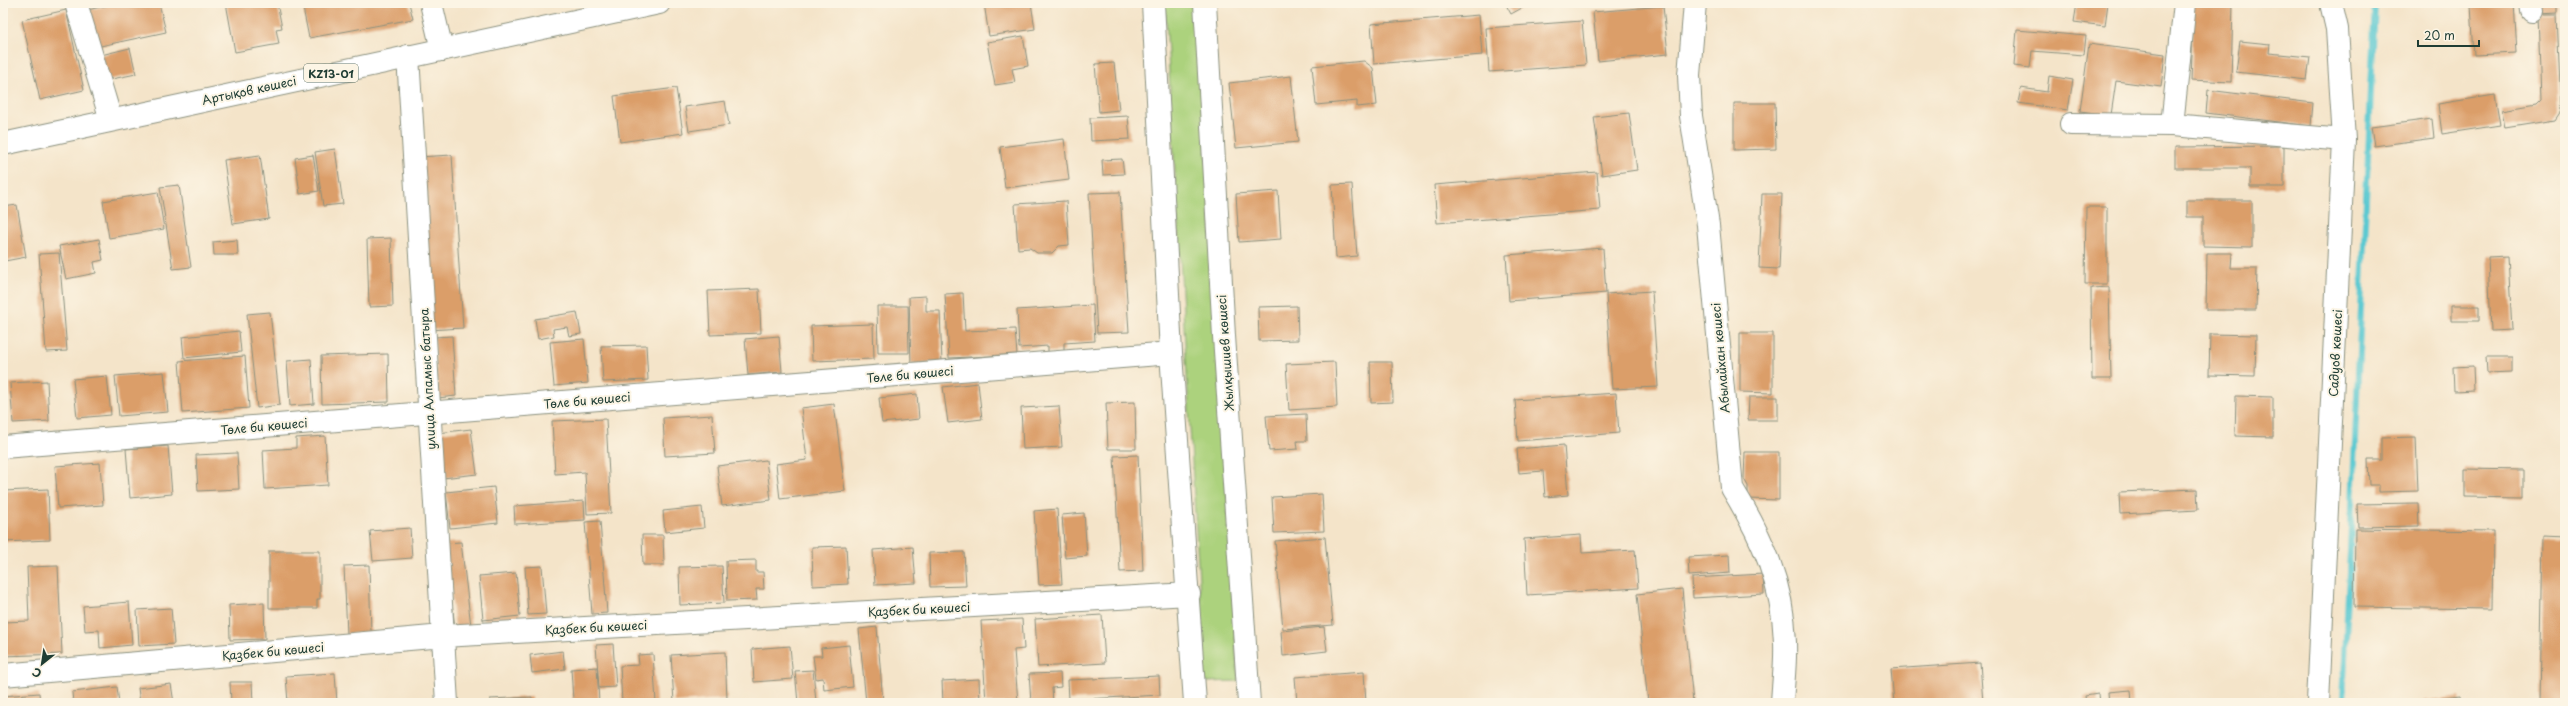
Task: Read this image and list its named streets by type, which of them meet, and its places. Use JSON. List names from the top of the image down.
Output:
{
  "streets": {
    "main road": [
      "KZ13-01",
      "Артықов көшесі",
      "Жылқышиев көшесі",
      "Садуов көшесі",
      "Абылайхан көшесі",
      "Төле би көшесі",
      "улица Алпамыс батыра",
      "Қазбек би көшесі"
    ]
  },
  "crossings": [
    ["Артықов көшесі", "улица Алпамыс батыра"],
    ["Төле би көшесі", "улица Алпамыс батыра"],
    ["улица Алпамыс батыра", "Қазбек би көшесі"]
  ],
  "scale_bar": "20 m",
  "north": "bottom left"
}
